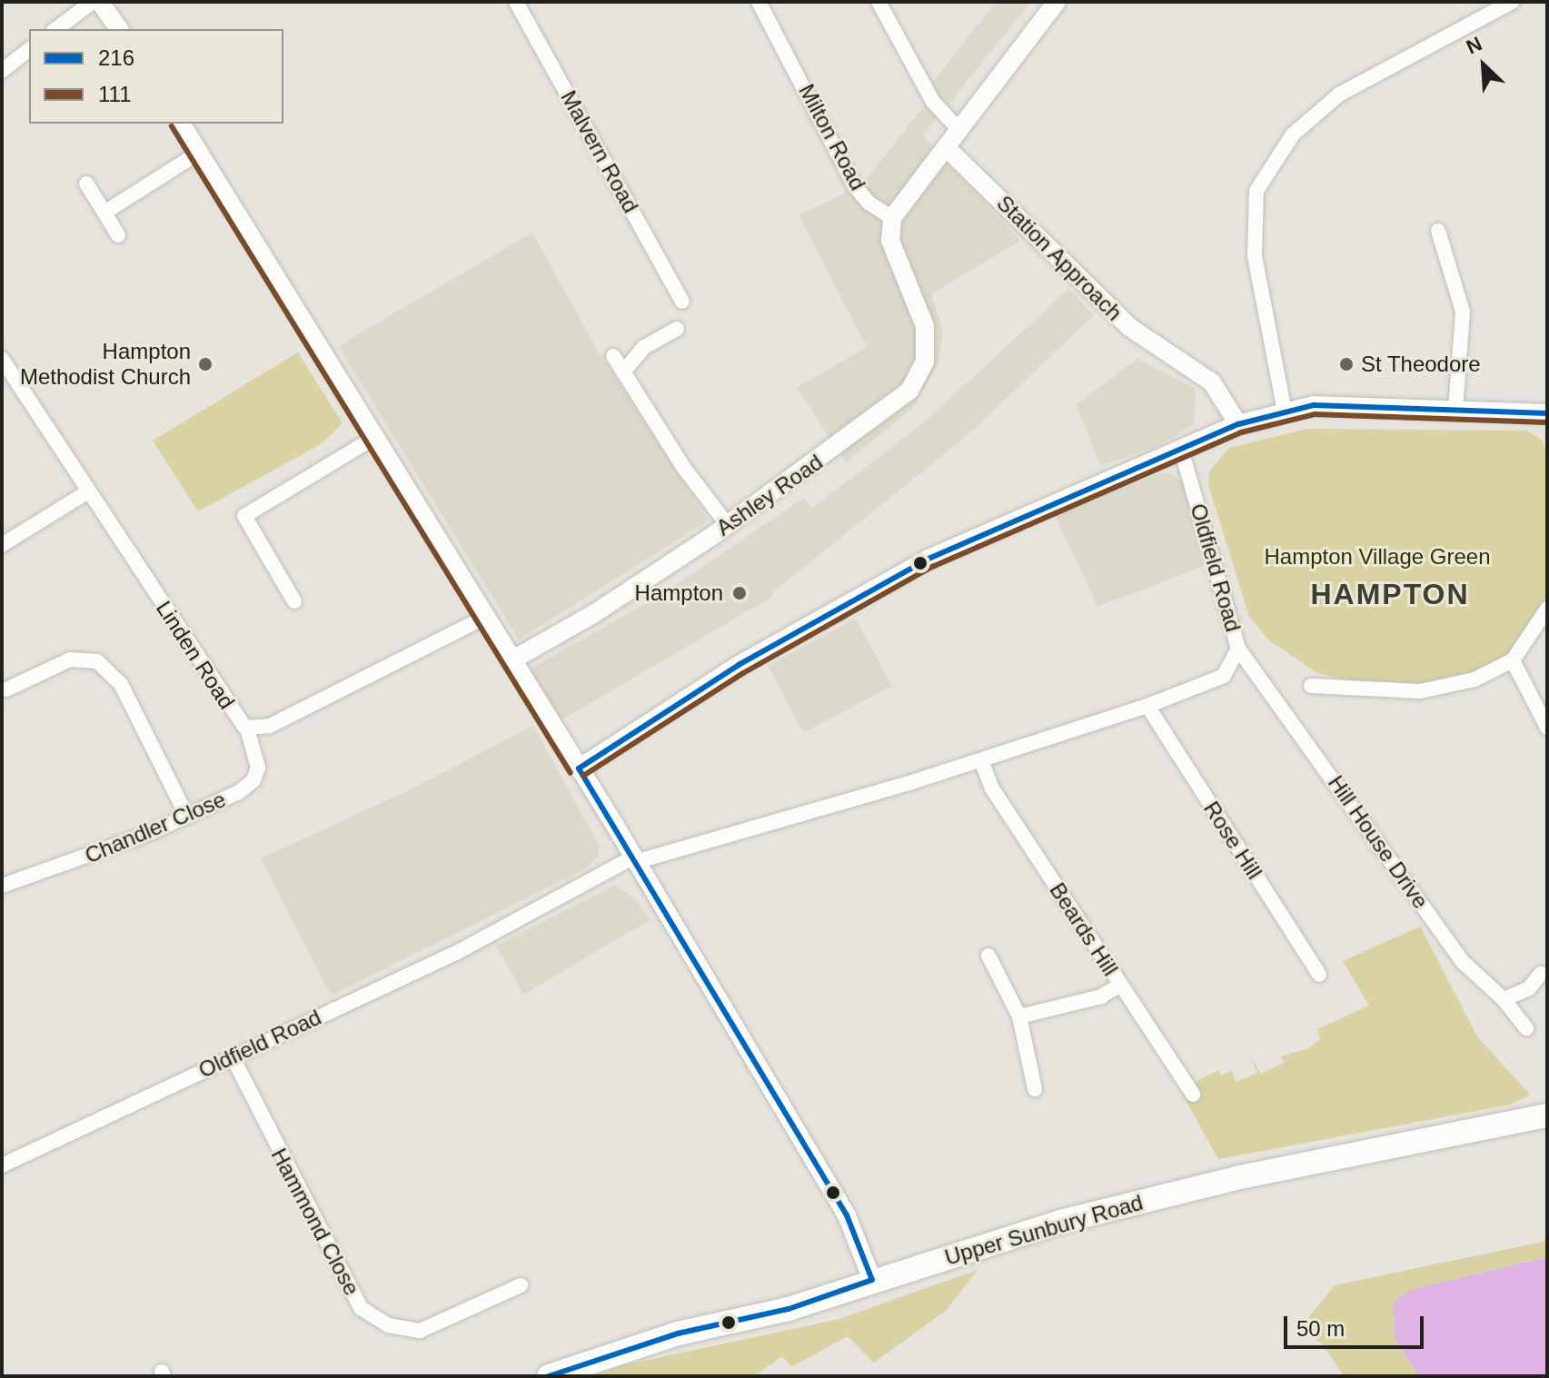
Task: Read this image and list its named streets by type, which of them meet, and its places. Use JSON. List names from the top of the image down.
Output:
{
  "streets": {
    "highway": ["Upper Sunbury Road"],
    "street": [
      "Milton Road",
      "Malvern Road",
      "Station Approach",
      "Ashley Road",
      "Oldfield Road",
      "Linden Road",
      "Chandler Close",
      "Rose Hill",
      "Hill House Drive",
      "Beards Hill",
      "Hammond Close"
    ]
  },
  "crossings": [
    ["Milton Road", "Ashley Road"],
    ["Oldfield Road", "Rose Hill"],
    ["Oldfield Road", "Hill House Drive"],
    ["Oldfield Road", "Beards Hill"],
    ["Oldfield Road", "Hammond Close"],
    ["Linden Road", "Chandler Close"]
  ],
  "districts": ["HAMPTON"],
  "parks": ["Hampton Village Green"],
  "places": ["Hampton Methodist Church", "St Theodore", "Hampton"],
  "lines": ["transit line 111", "transit line 216"],
  "legend": ["216", "111"],
  "scale_bar": "50 m",
  "north": "top left"
}
